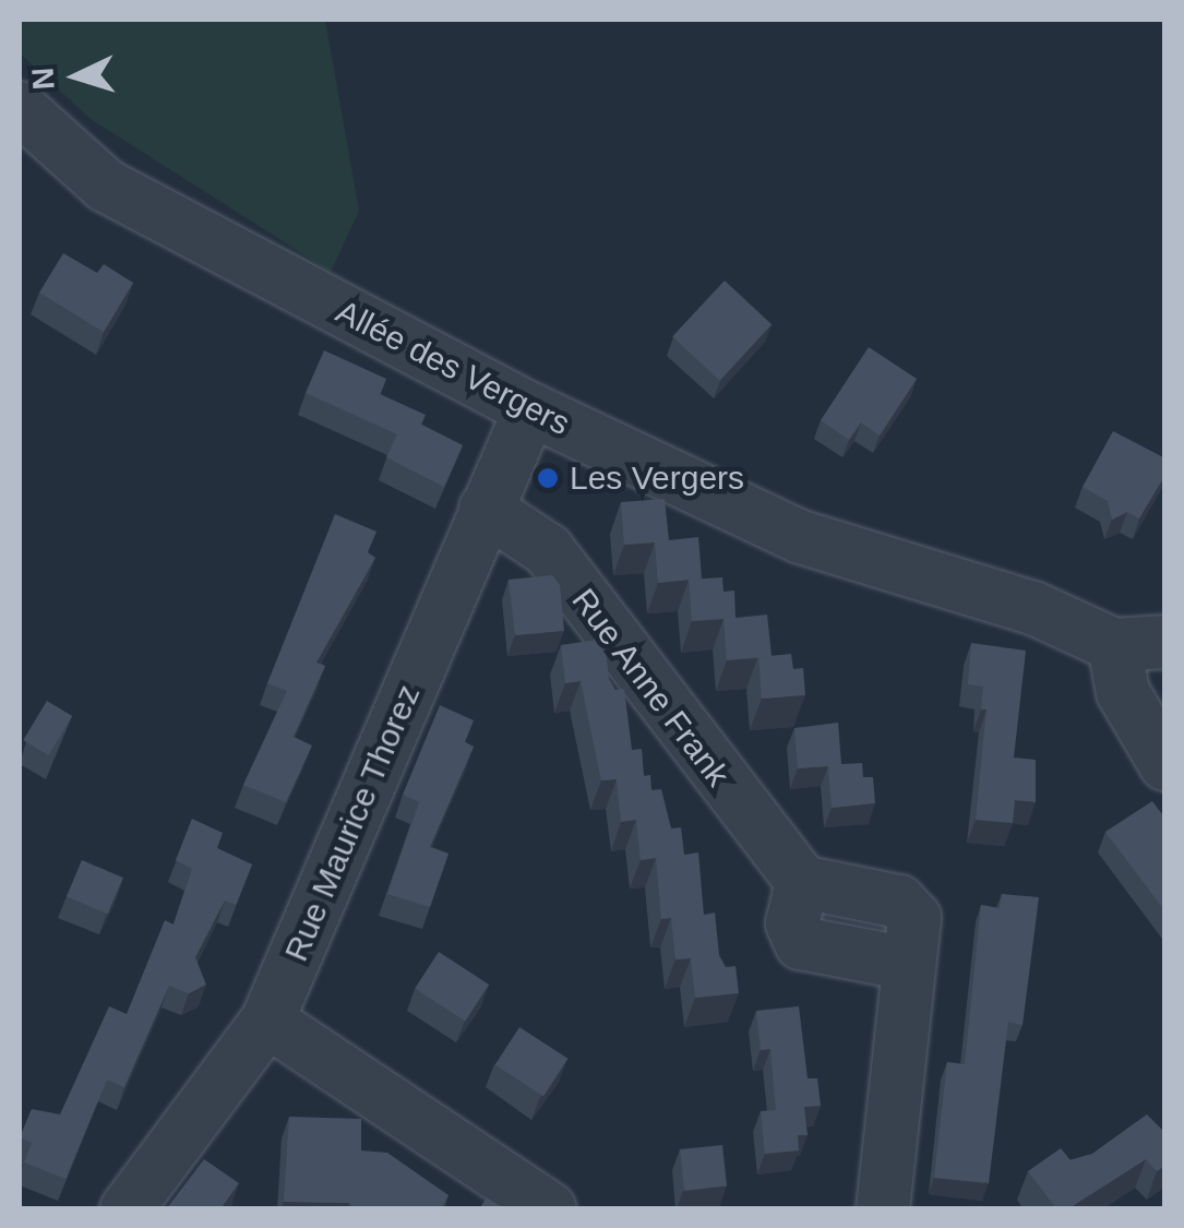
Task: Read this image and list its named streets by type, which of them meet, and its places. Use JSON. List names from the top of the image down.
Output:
{
  "streets": {
    "street": ["Allée des Vergers", "Rue Anne Frank", "Rue Maurice Thorez"]
  },
  "crossings": [
    ["Allée des Vergers", "Rue Maurice Thorez"],
    ["Rue Anne Frank", "Rue Maurice Thorez"]
  ],
  "places": ["Les Vergers"],
  "north": "left"
}
